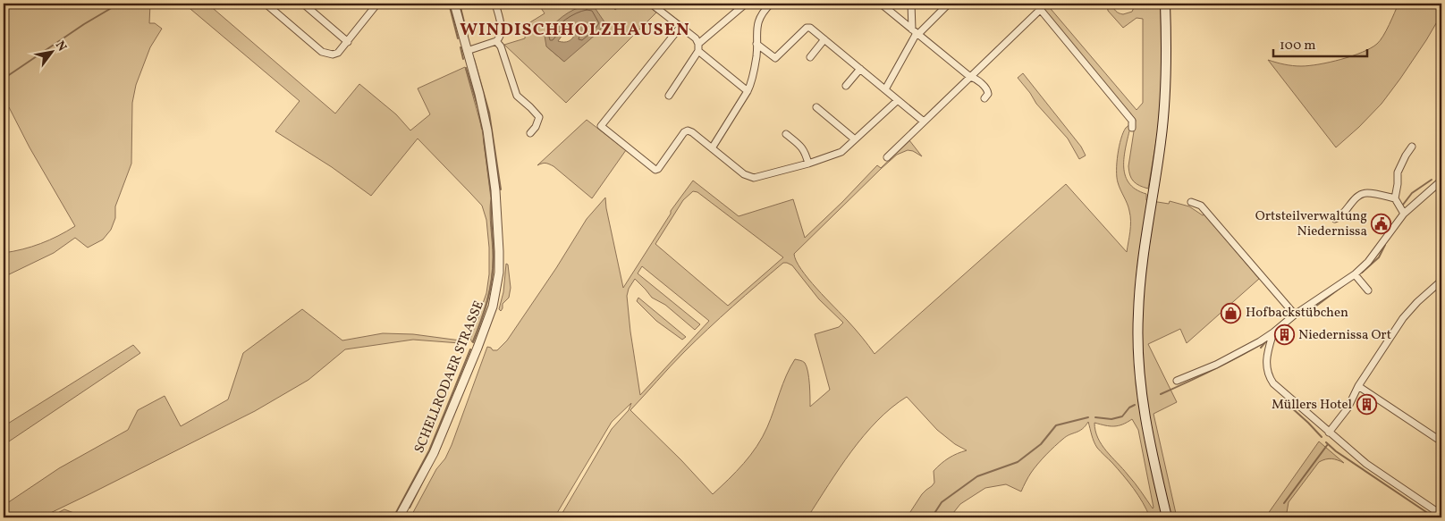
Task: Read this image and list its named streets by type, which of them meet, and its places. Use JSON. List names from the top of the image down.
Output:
{
  "streets": {
    "street": ["SCHELLRODAER STRASSE"]
  },
  "districts": ["WINDISCHHOLZHAUSEN"],
  "places": {
    "public building": ["Ortsteilverwaltung Niedernissa"],
    "shop": ["Hofbackstübchen"],
    "building": ["Niedernissa Ort", "Müllers Hotel"]
  },
  "scale_bar": "100 m",
  "north": "top right"
}
